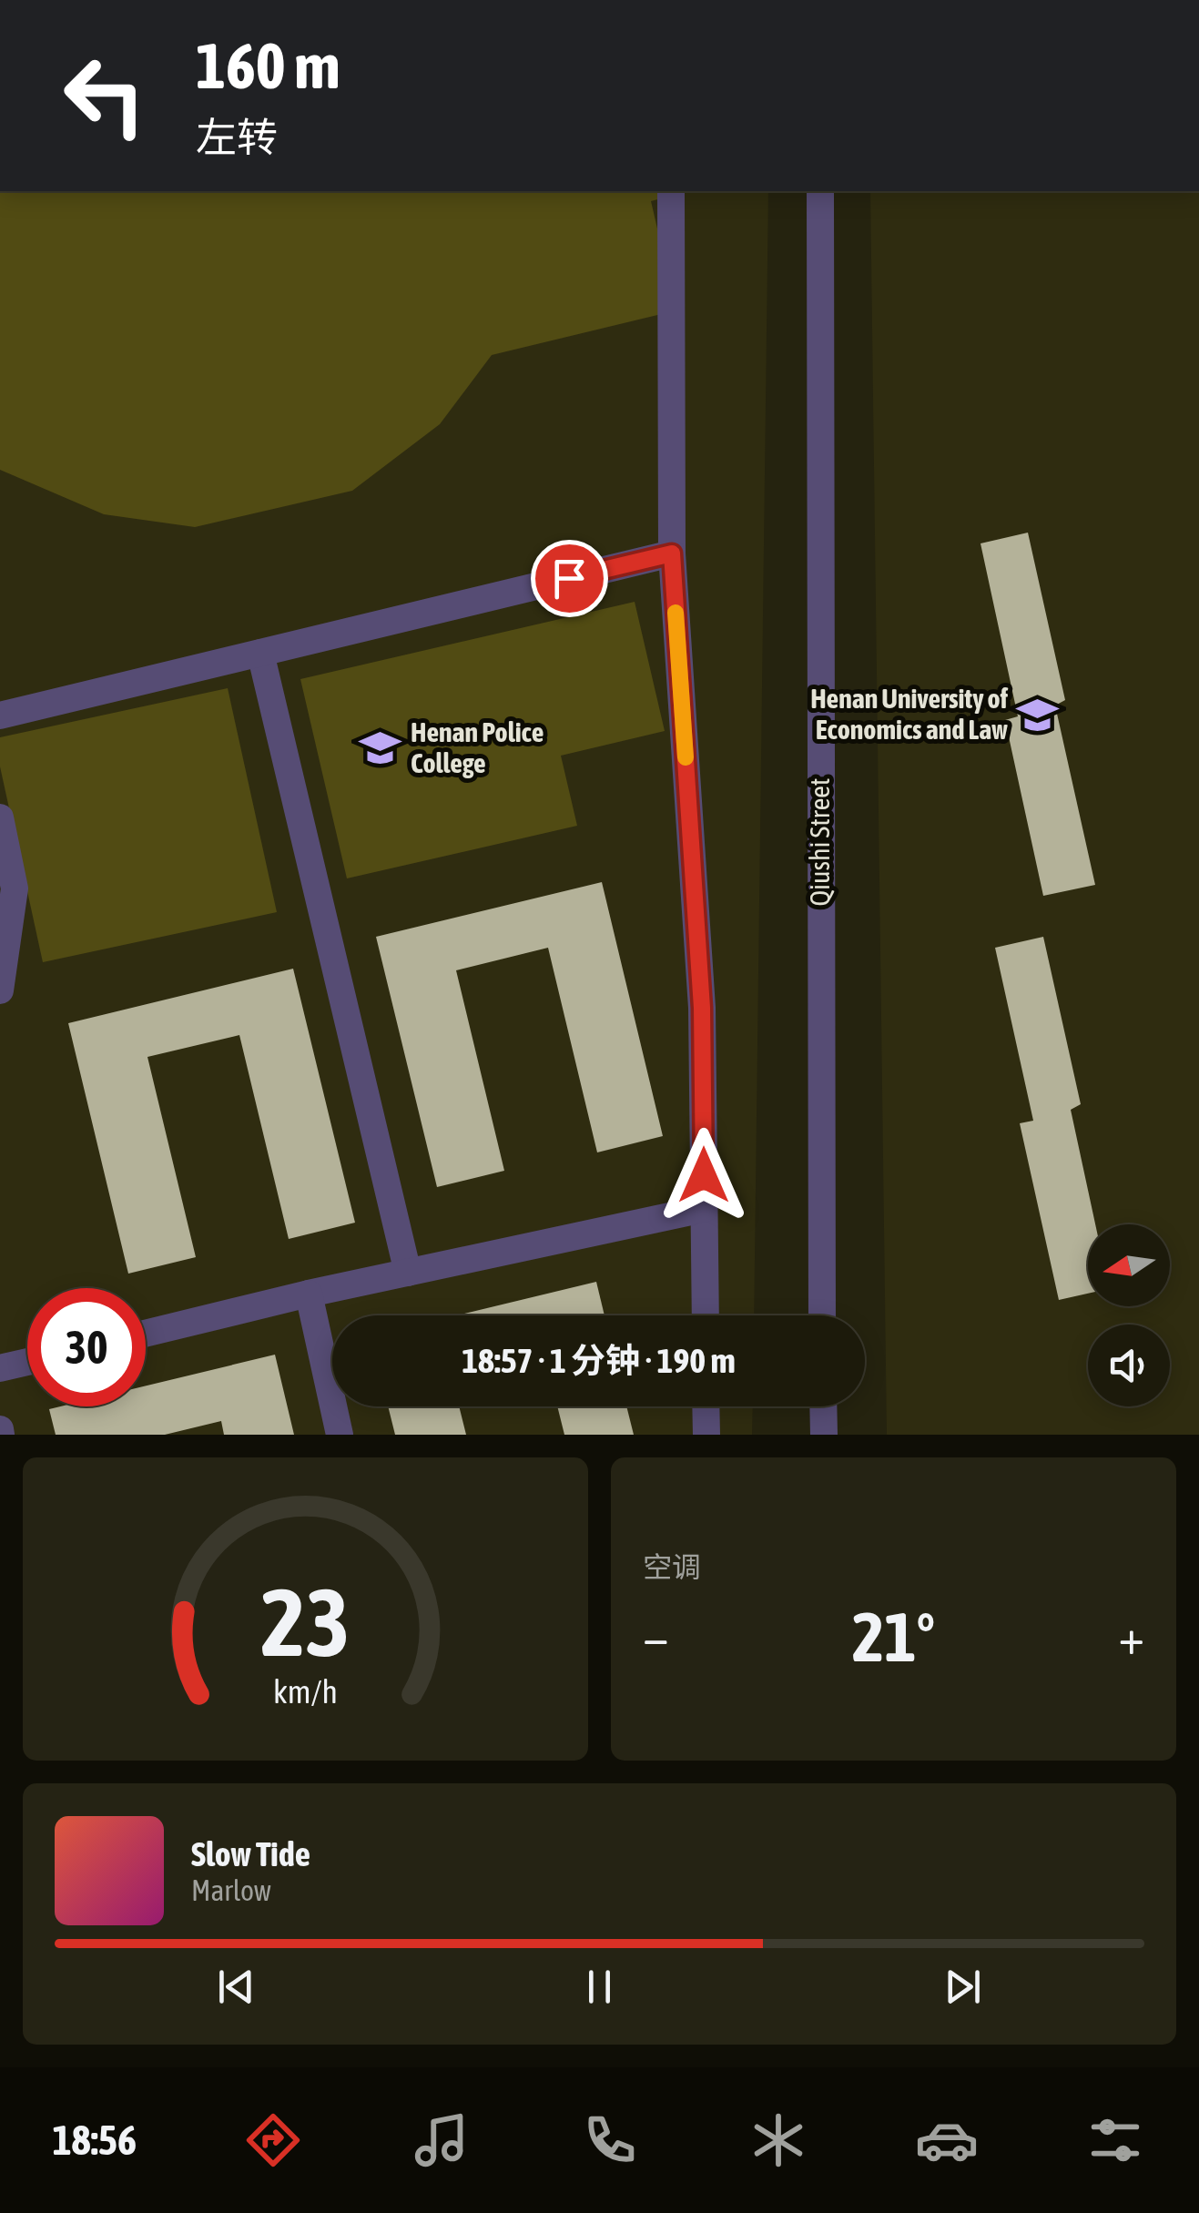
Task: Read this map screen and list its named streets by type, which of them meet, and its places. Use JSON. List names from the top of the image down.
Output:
{
  "streets": {
    "street": ["Qiushi Street"]
  },
  "places": {
    "school or university": ["Henan University of Economics and Law", "Henan Police College"]
  },
  "north": "left",
  "page": {
    "turn": ["160 m", "左转"],
    "limit": "30",
    "trip": "18:57 · 1 分钟 · 190 m",
    "tile": "空调",
    "heat": ["−", "21°", "+"],
    "song": ["Slow Tide", "Marlow"],
    "tabs": "18:56",
    "gauge": ["23", "km/h"]
  }
}
